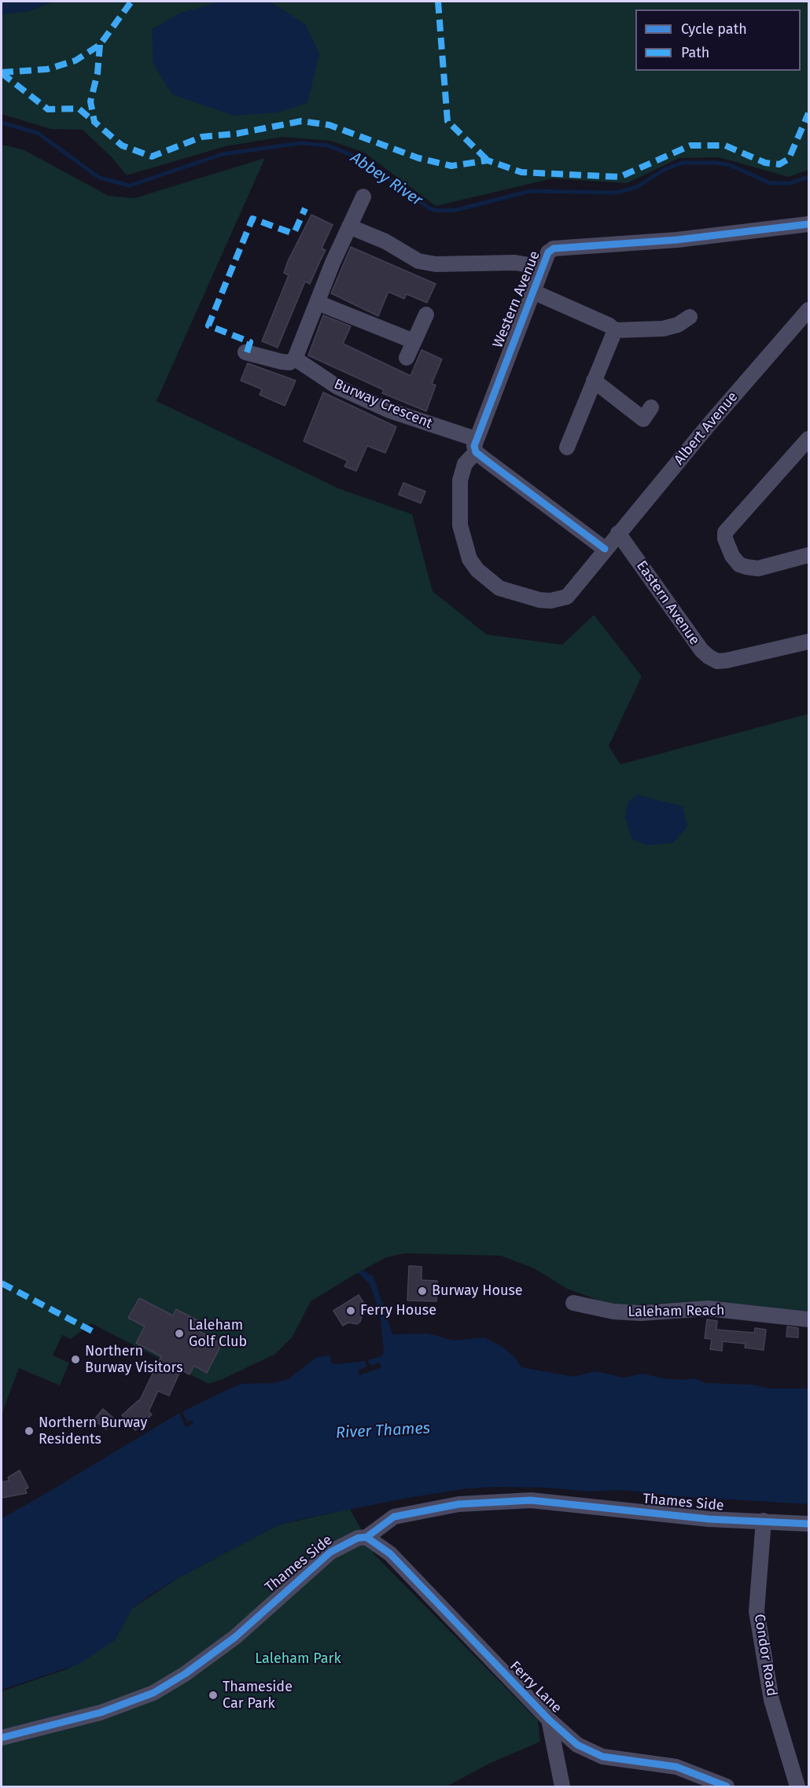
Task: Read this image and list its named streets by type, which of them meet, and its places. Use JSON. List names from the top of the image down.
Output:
{
  "streets": {
    "street": [
      "Western Avenue",
      "Burway Crescent",
      "Albert Avenue",
      "Eastern Avenue",
      "Laleham Reach",
      "Thames Side",
      "Condor Road",
      "Ferry Lane"
    ]
  },
  "crossings": [
    ["Western Avenue", "Burway Crescent"],
    ["Western Avenue", "Albert Avenue"],
    ["Albert Avenue", "Eastern Avenue"],
    ["Thames Side", "Condor Road"],
    ["Thames Side", "Ferry Lane"]
  ],
  "water": ["Abbey River", "River Thames"],
  "parks": ["Laleham Park"],
  "places": [
    "Burway House",
    "Ferry House",
    "Laleham Golf Club",
    "Northern Burway Visitors",
    "Northern Burway Residents",
    "Thameside Car Park"
  ],
  "legend": ["Cycle path", "Path"]
}
